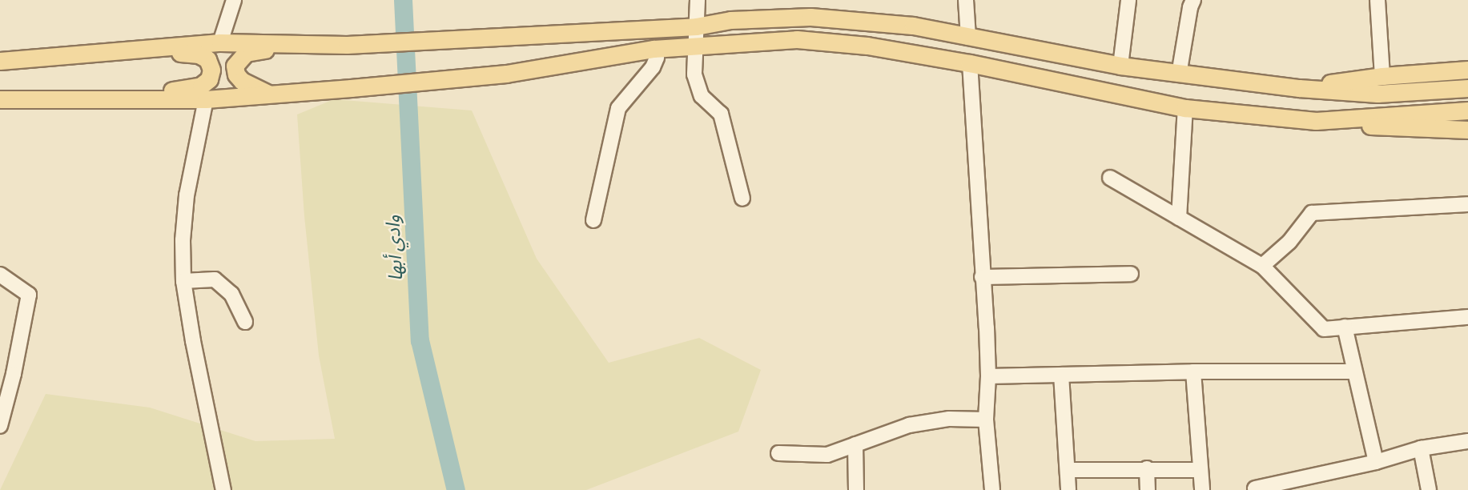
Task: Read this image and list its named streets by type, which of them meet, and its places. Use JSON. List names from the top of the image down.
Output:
{
  "water": ["وادي أبها"]
}
